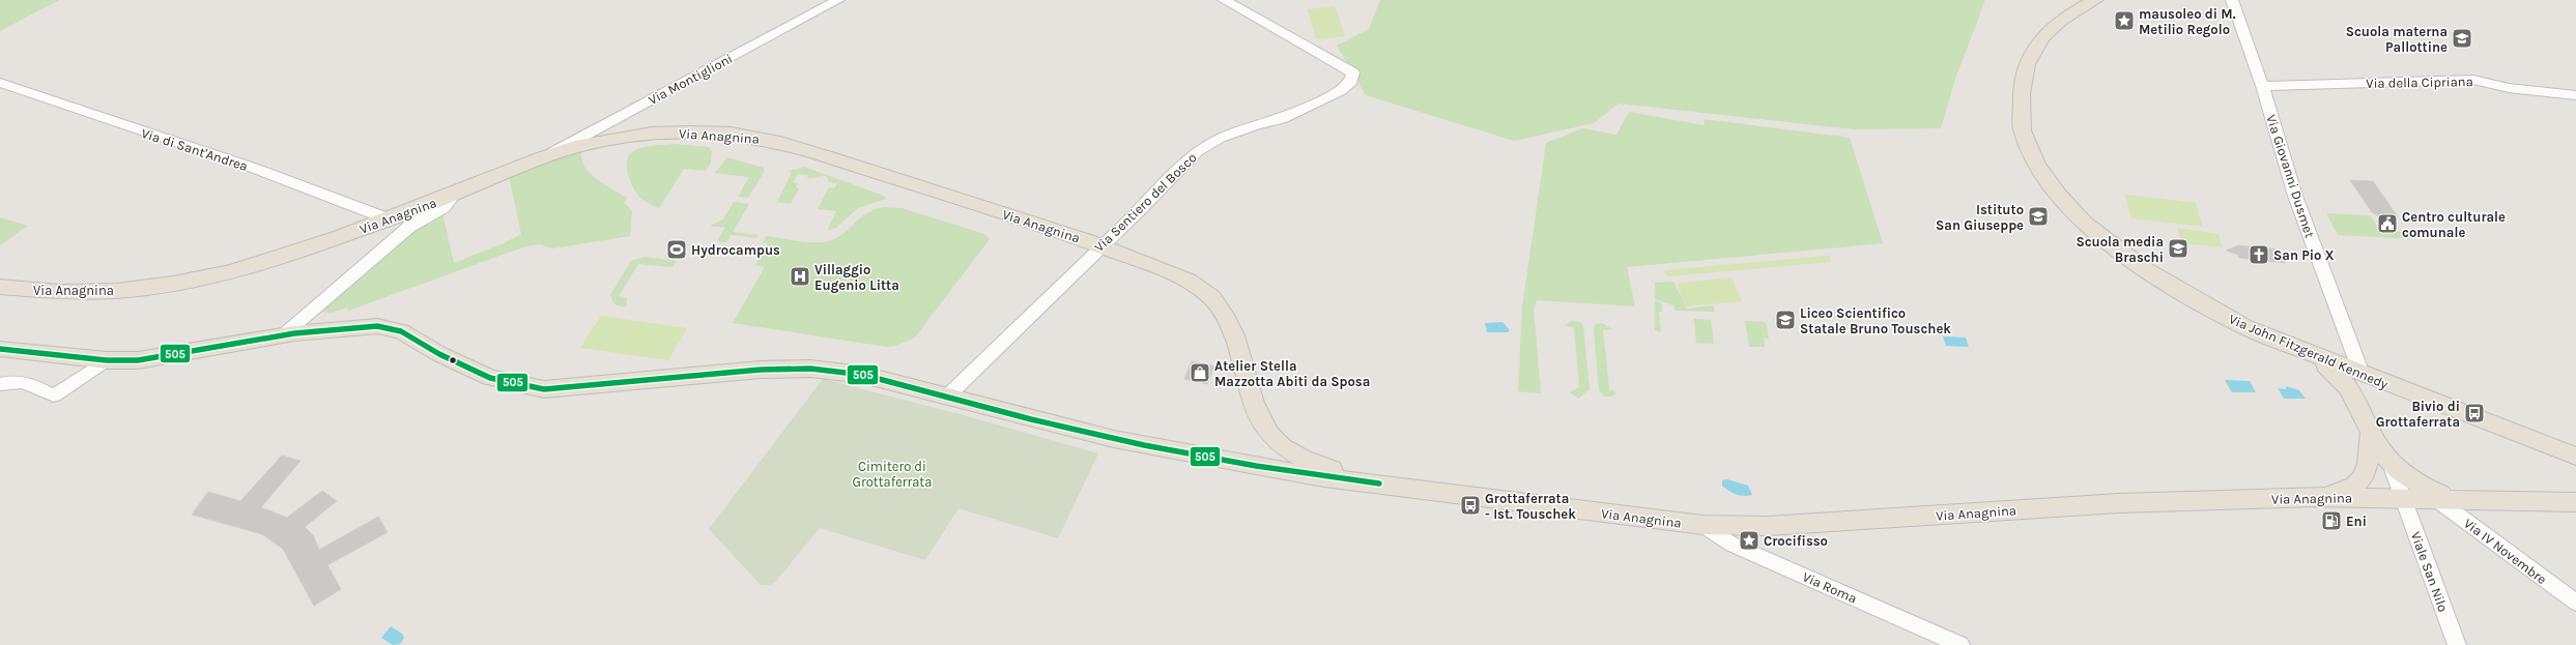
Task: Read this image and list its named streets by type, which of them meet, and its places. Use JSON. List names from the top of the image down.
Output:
{
  "streets": {
    "main road": ["Via Anagnina", "Via John Fitzgerald Kennedy"],
    "street": [
      "Via Montiglioni",
      "Via della Cipriana",
      "Via di Sant'Andrea",
      "Via Giovanni Dusmet",
      "Via Sentiero del Bosco",
      "Via IV Novembre",
      "Viale San Nilo",
      "Via Roma"
    ]
  },
  "crossings": [
    ["Via Montiglioni", "Via Anagnina"],
    ["Via della Cipriana", "Via Giovanni Dusmet"],
    ["Via Anagnina", "Via di Sant'Andrea"],
    ["Via Anagnina", "Via Sentiero del Bosco"],
    ["Via Anagnina", "Via IV Novembre"],
    ["Via Anagnina", "Viale San Nilo"],
    ["Via Anagnina", "Via Roma"],
    ["Via Giovanni Dusmet", "Via John Fitzgerald Kennedy"]
  ],
  "parks": ["Cimitero di Grottaferrata"],
  "places": {
    "place": ["mausoleo di M. Metilio Regolo", "Crocifisso"],
    "school or university": [
      "Scuola materna Pallottine",
      "Istituto San Giuseppe",
      "Scuola media Braschi",
      "Liceo Scientifico Statale Bruno Touschek"
    ],
    "public building": ["Centro culturale comunale"],
    "sports": ["Hydrocampus"],
    "church": ["San Pio X"],
    "hospital": ["Villaggio Eugenio Litta"],
    "shop": ["Atelier Stella Mazzotta Abiti da Sposa"],
    "bus stop": ["Bivio di Grottaferrata", "Grottaferrata - Ist. Touschek"],
    "fuel station": ["Eni"]
  },
  "lines": ["transit line 505"]
}
